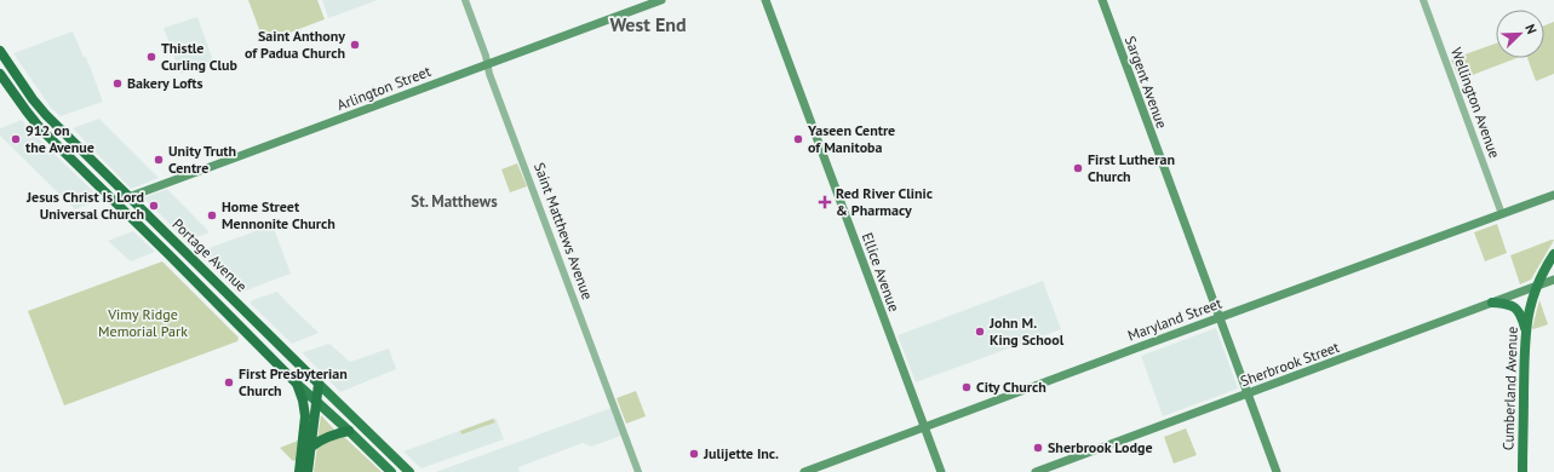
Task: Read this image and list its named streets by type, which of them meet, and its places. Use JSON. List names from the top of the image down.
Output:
{
  "streets": {
    "highway": ["Portage Avenue"],
    "main road": [
      "Sargent Avenue",
      "Arlington Street",
      "Ellice Avenue",
      "Maryland Street",
      "Sherbrook Street",
      "Cumberland Avenue"
    ],
    "street": ["Wellington Avenue", "Saint Matthews Avenue"]
  },
  "crossings": [
    ["Sargent Avenue", "Maryland Street"],
    ["Sargent Avenue", "Sherbrook Street"],
    ["Arlington Street", "Saint Matthews Avenue"],
    ["Arlington Street", "Portage Avenue"],
    ["Wellington Avenue", "Maryland Street"],
    ["Ellice Avenue", "Maryland Street"],
    ["Sherbrook Street", "Cumberland Avenue"]
  ],
  "districts": ["West End", "St. Matthews"],
  "parks": ["Vimy Ridge Memorial Park"],
  "places": {
    "other": [
      "Saint Anthony of Padua Church",
      "Thistle Curling Club",
      "Bakery Lofts",
      "912 on the Avenue",
      "Yaseen Centre of Manitoba",
      "Unity Truth Centre",
      "First Lutheran Church",
      "Jesus Christ Is Lord Universal Church",
      "Home Street Mennonite Church",
      "John M. King School",
      "First Presbyterian Church",
      "City Church",
      "Sherbrook Lodge",
      "Julijette Inc."
    ],
    "health": ["Red River Clinic & Pharmacy"]
  },
  "north": "top right"
}
